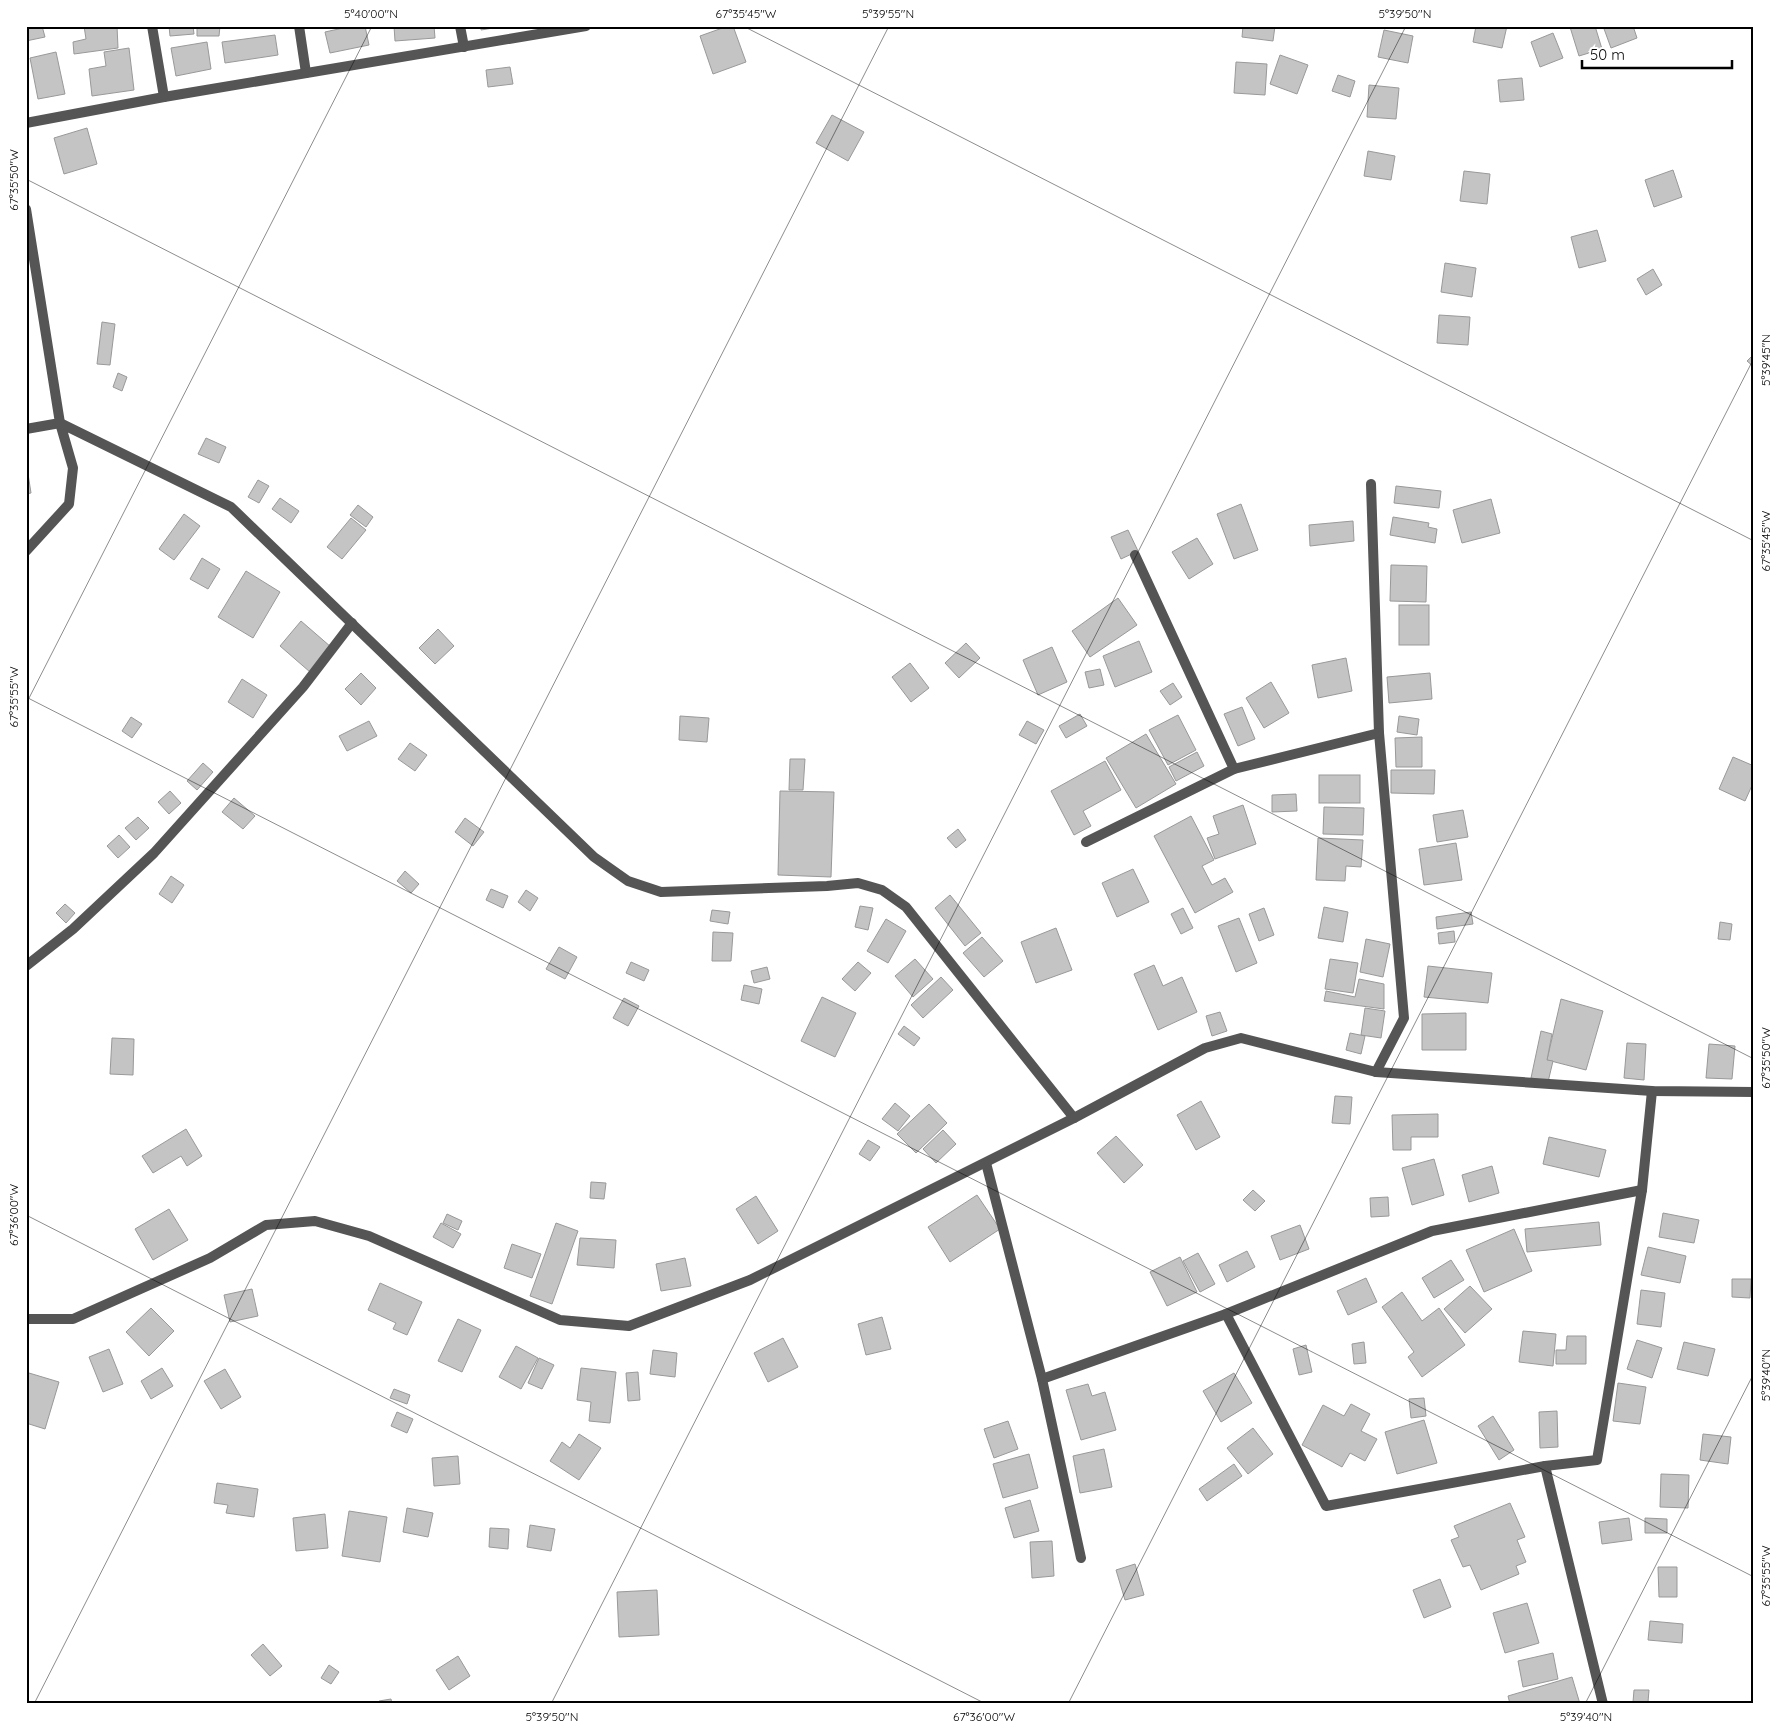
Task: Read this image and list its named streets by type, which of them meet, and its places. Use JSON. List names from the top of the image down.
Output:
{
  "scale_bar": "50 m",
  "coordinates": [
    "5°40'00\"N",
    "67°35'45\"W",
    "5°39'55\"N",
    "5°39'50\"N",
    "67°35'50\"W",
    "5°39'45\"N",
    "67°35'55\"W",
    "67°36'00\"W",
    "5°39'40\"N"
  ]
}
